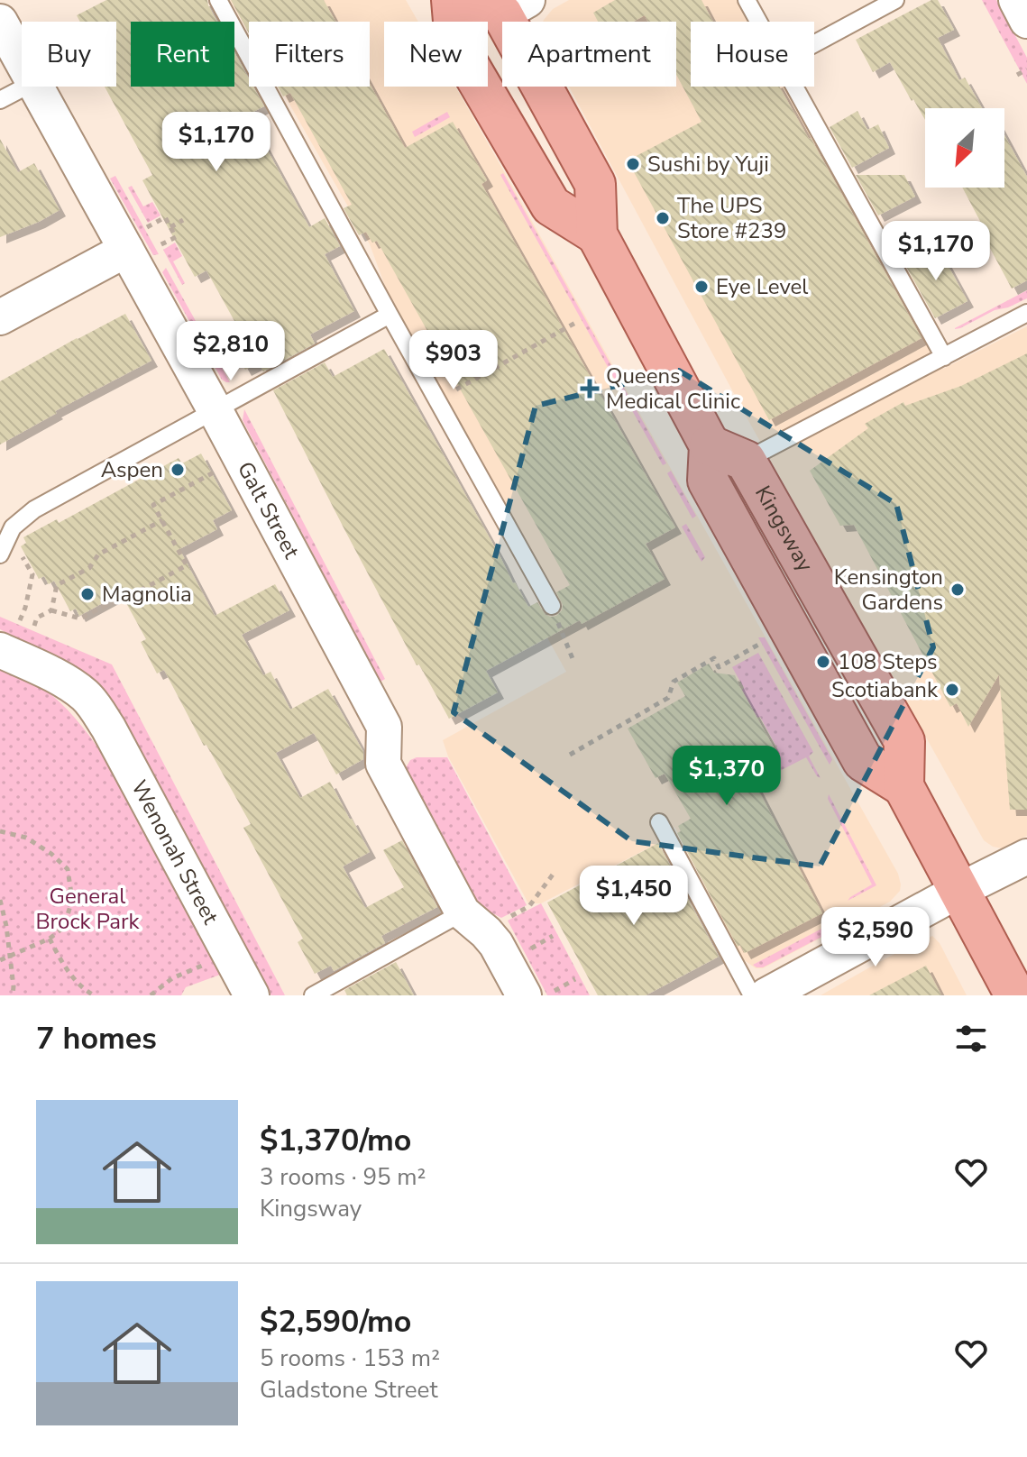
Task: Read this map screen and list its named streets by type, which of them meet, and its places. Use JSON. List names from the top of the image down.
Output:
{
  "streets": {
    "main road": ["Kingsway"],
    "street": ["Galt Street", "Wenonah Street"]
  },
  "parks": ["General Brock Park"],
  "places": {
    "other": [
      "Sushi by Yuji",
      "The UPS Store #239",
      "Eye Level",
      "Aspen",
      "Kensington Gardens",
      "Magnolia",
      "108 Steps",
      "Scotiabank"
    ],
    "health": ["Queens Medical Clinic"]
  },
  "north": "bottom left",
  "page": {
    "chip": [
      "Buy",
      "Rent",
      "Filters",
      "New",
      "Apartment",
      "House"
    ],
    "price": [
      "$1,170",
      "$1,170",
      "$2,810",
      "$903",
      "$1,370",
      "$1,450",
      "$2,590"
    ],
    "heading": "7 homes",
    "list": [
      {
        "name": "$1,370/mo",
        "note": "3 rooms · 95 m² · Kingsway"
      },
      {
        "name": "$2,590/mo",
        "note": "5 rooms · 153 m² · Gladstone Street"
      }
    ]
  }
}
